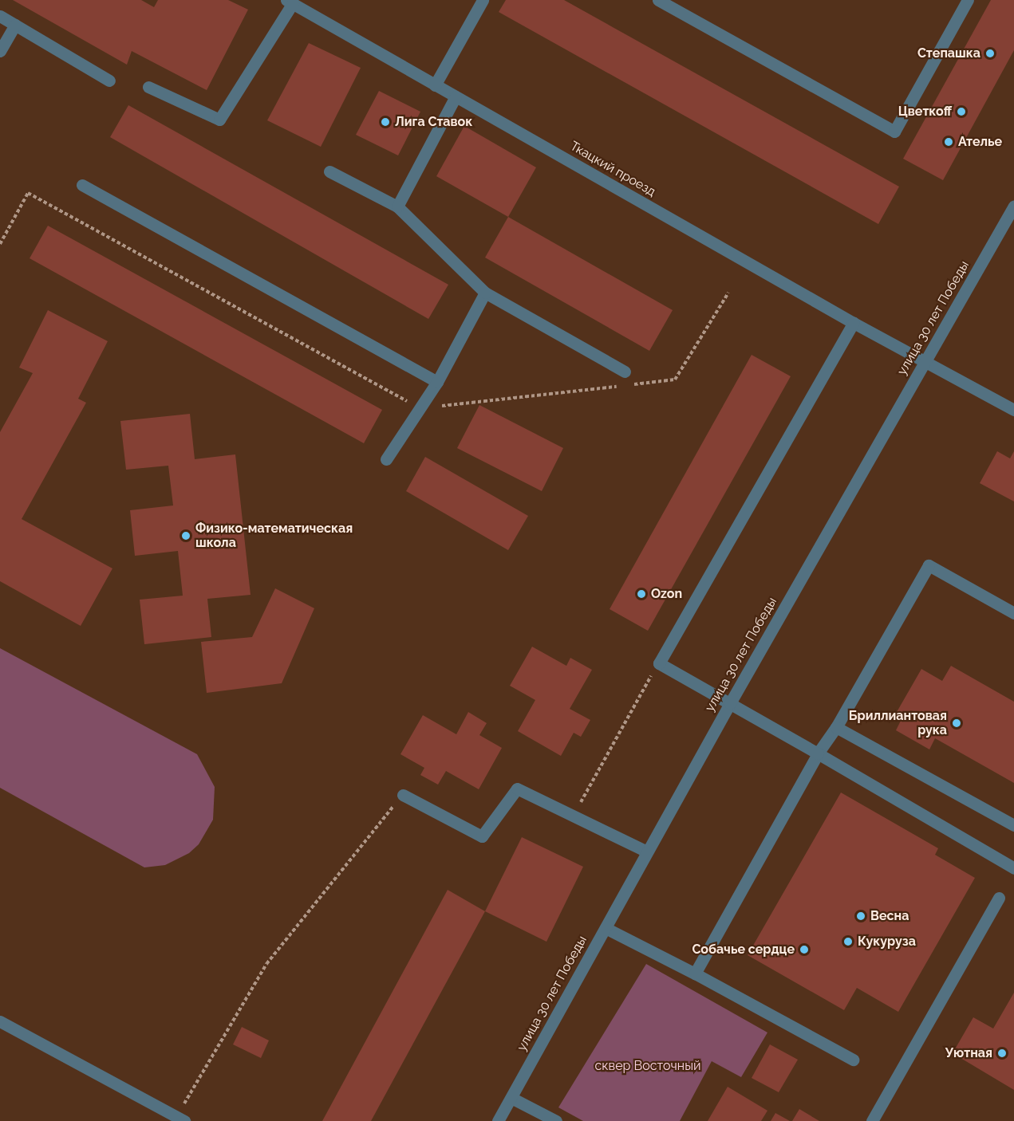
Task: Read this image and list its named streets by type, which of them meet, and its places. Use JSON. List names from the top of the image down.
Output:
{
  "streets": {
    "street": ["Ткацкий проезд", "улица 30 лет Победы"]
  },
  "crossings": [
    ["Ткацкий проезд", "улица 30 лет Победы"]
  ],
  "parks": ["сквер Восточный"],
  "places": [
    "Степашка",
    "Цветкоff",
    "Лига Ставок",
    "Ателье",
    "Физико-математическая школа",
    "Ozon",
    "Бриллиантовая рука",
    "Весна",
    "Кукуруза",
    "Собачье сердце",
    "Уютная"
  ]
}
